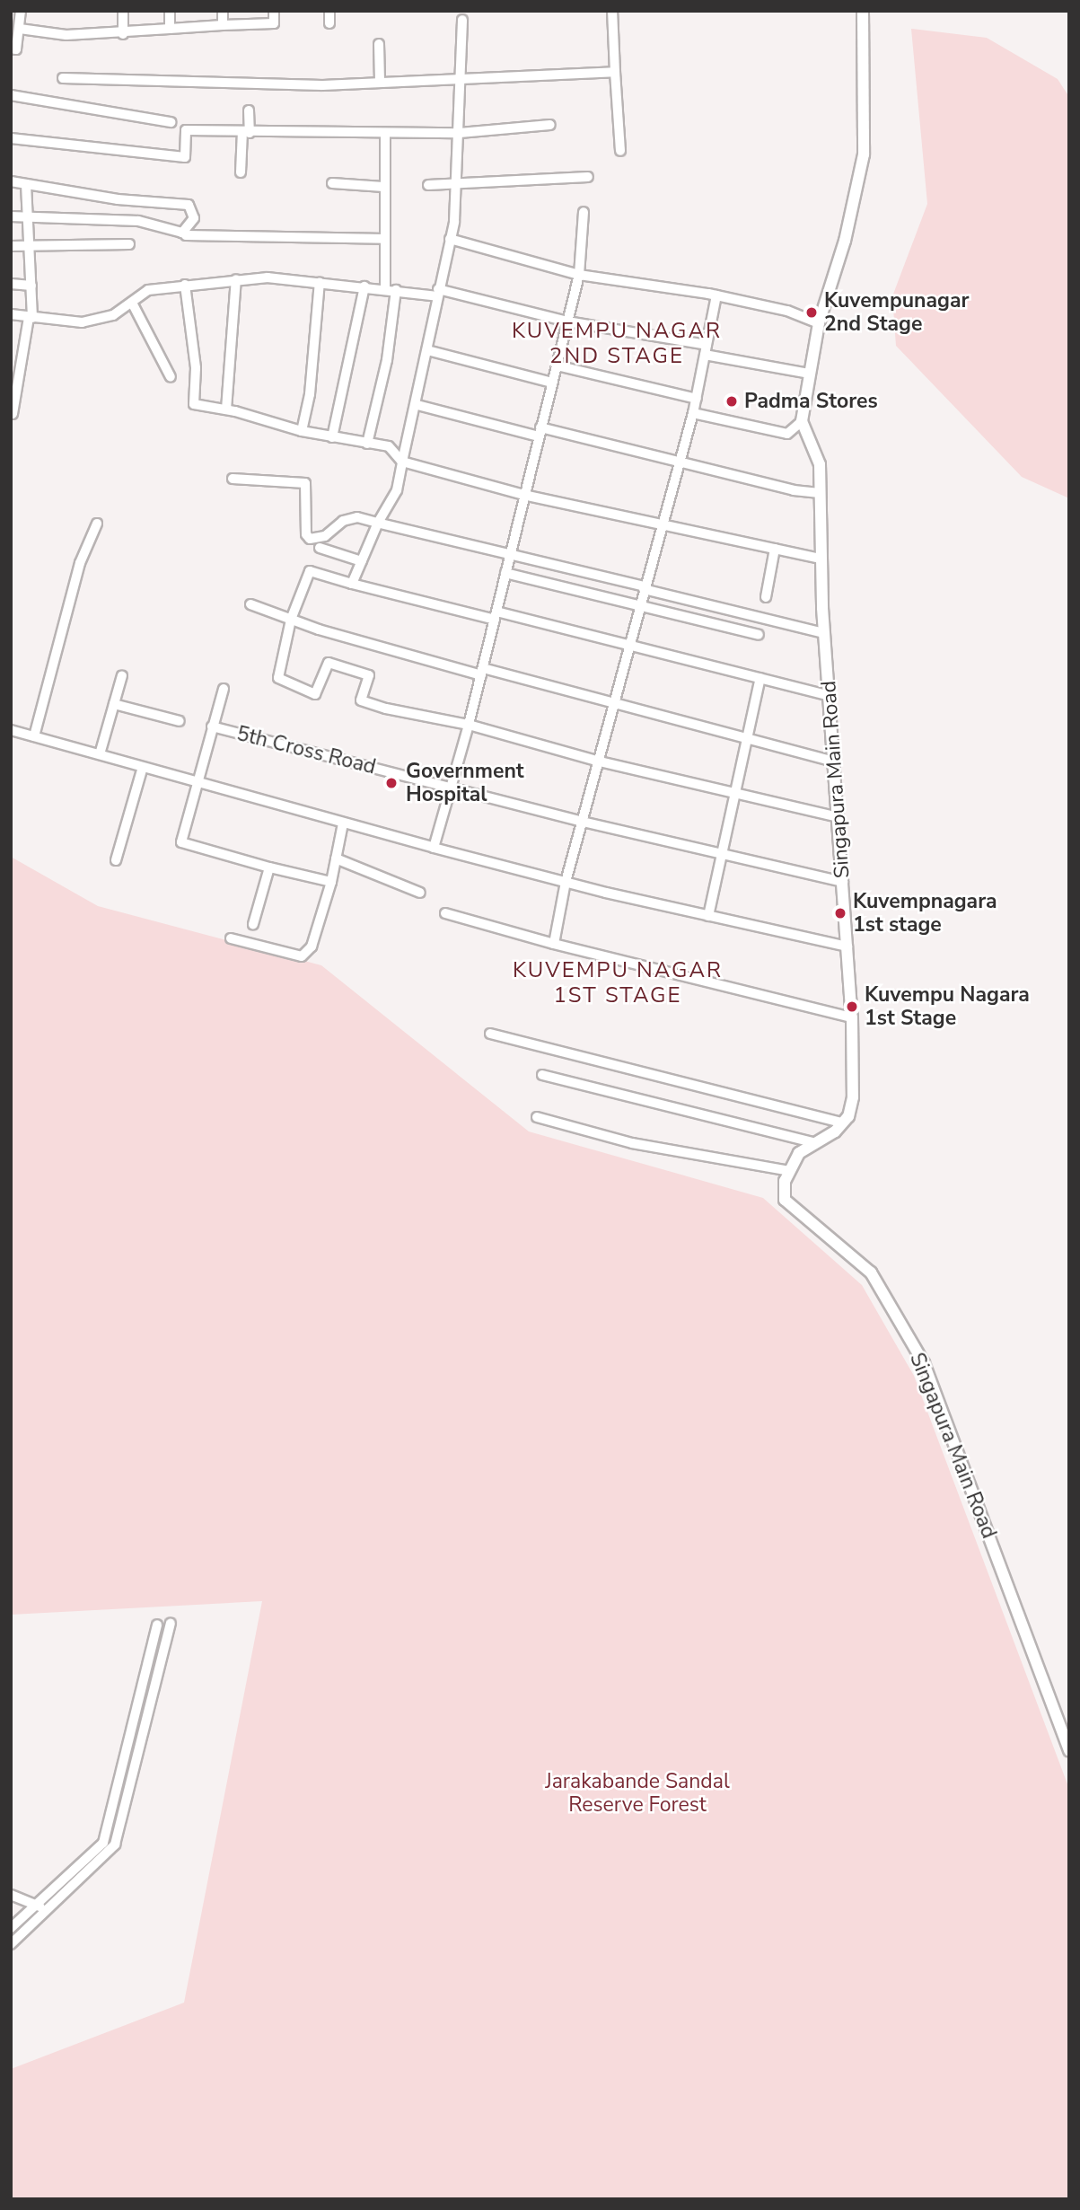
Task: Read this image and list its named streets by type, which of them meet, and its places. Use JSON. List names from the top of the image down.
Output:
{
  "streets": {
    "street": ["5th Cross Road", "Singapura Main Road"]
  },
  "crossings": [
    ["5th Cross Road", "Singapura Main Road"]
  ],
  "districts": ["KUVEMPU NAGAR 2ND STAGE", "KUVEMPU NAGAR 1ST STAGE"],
  "parks": ["Jarakabande Sandal Reserve Forest"],
  "places": [
    "Kuvempunagar 2nd Stage",
    "Padma Stores",
    "Government Hospital",
    "Kuvempnagara 1st stage",
    "Kuvempu Nagara 1st Stage"
  ]
}
